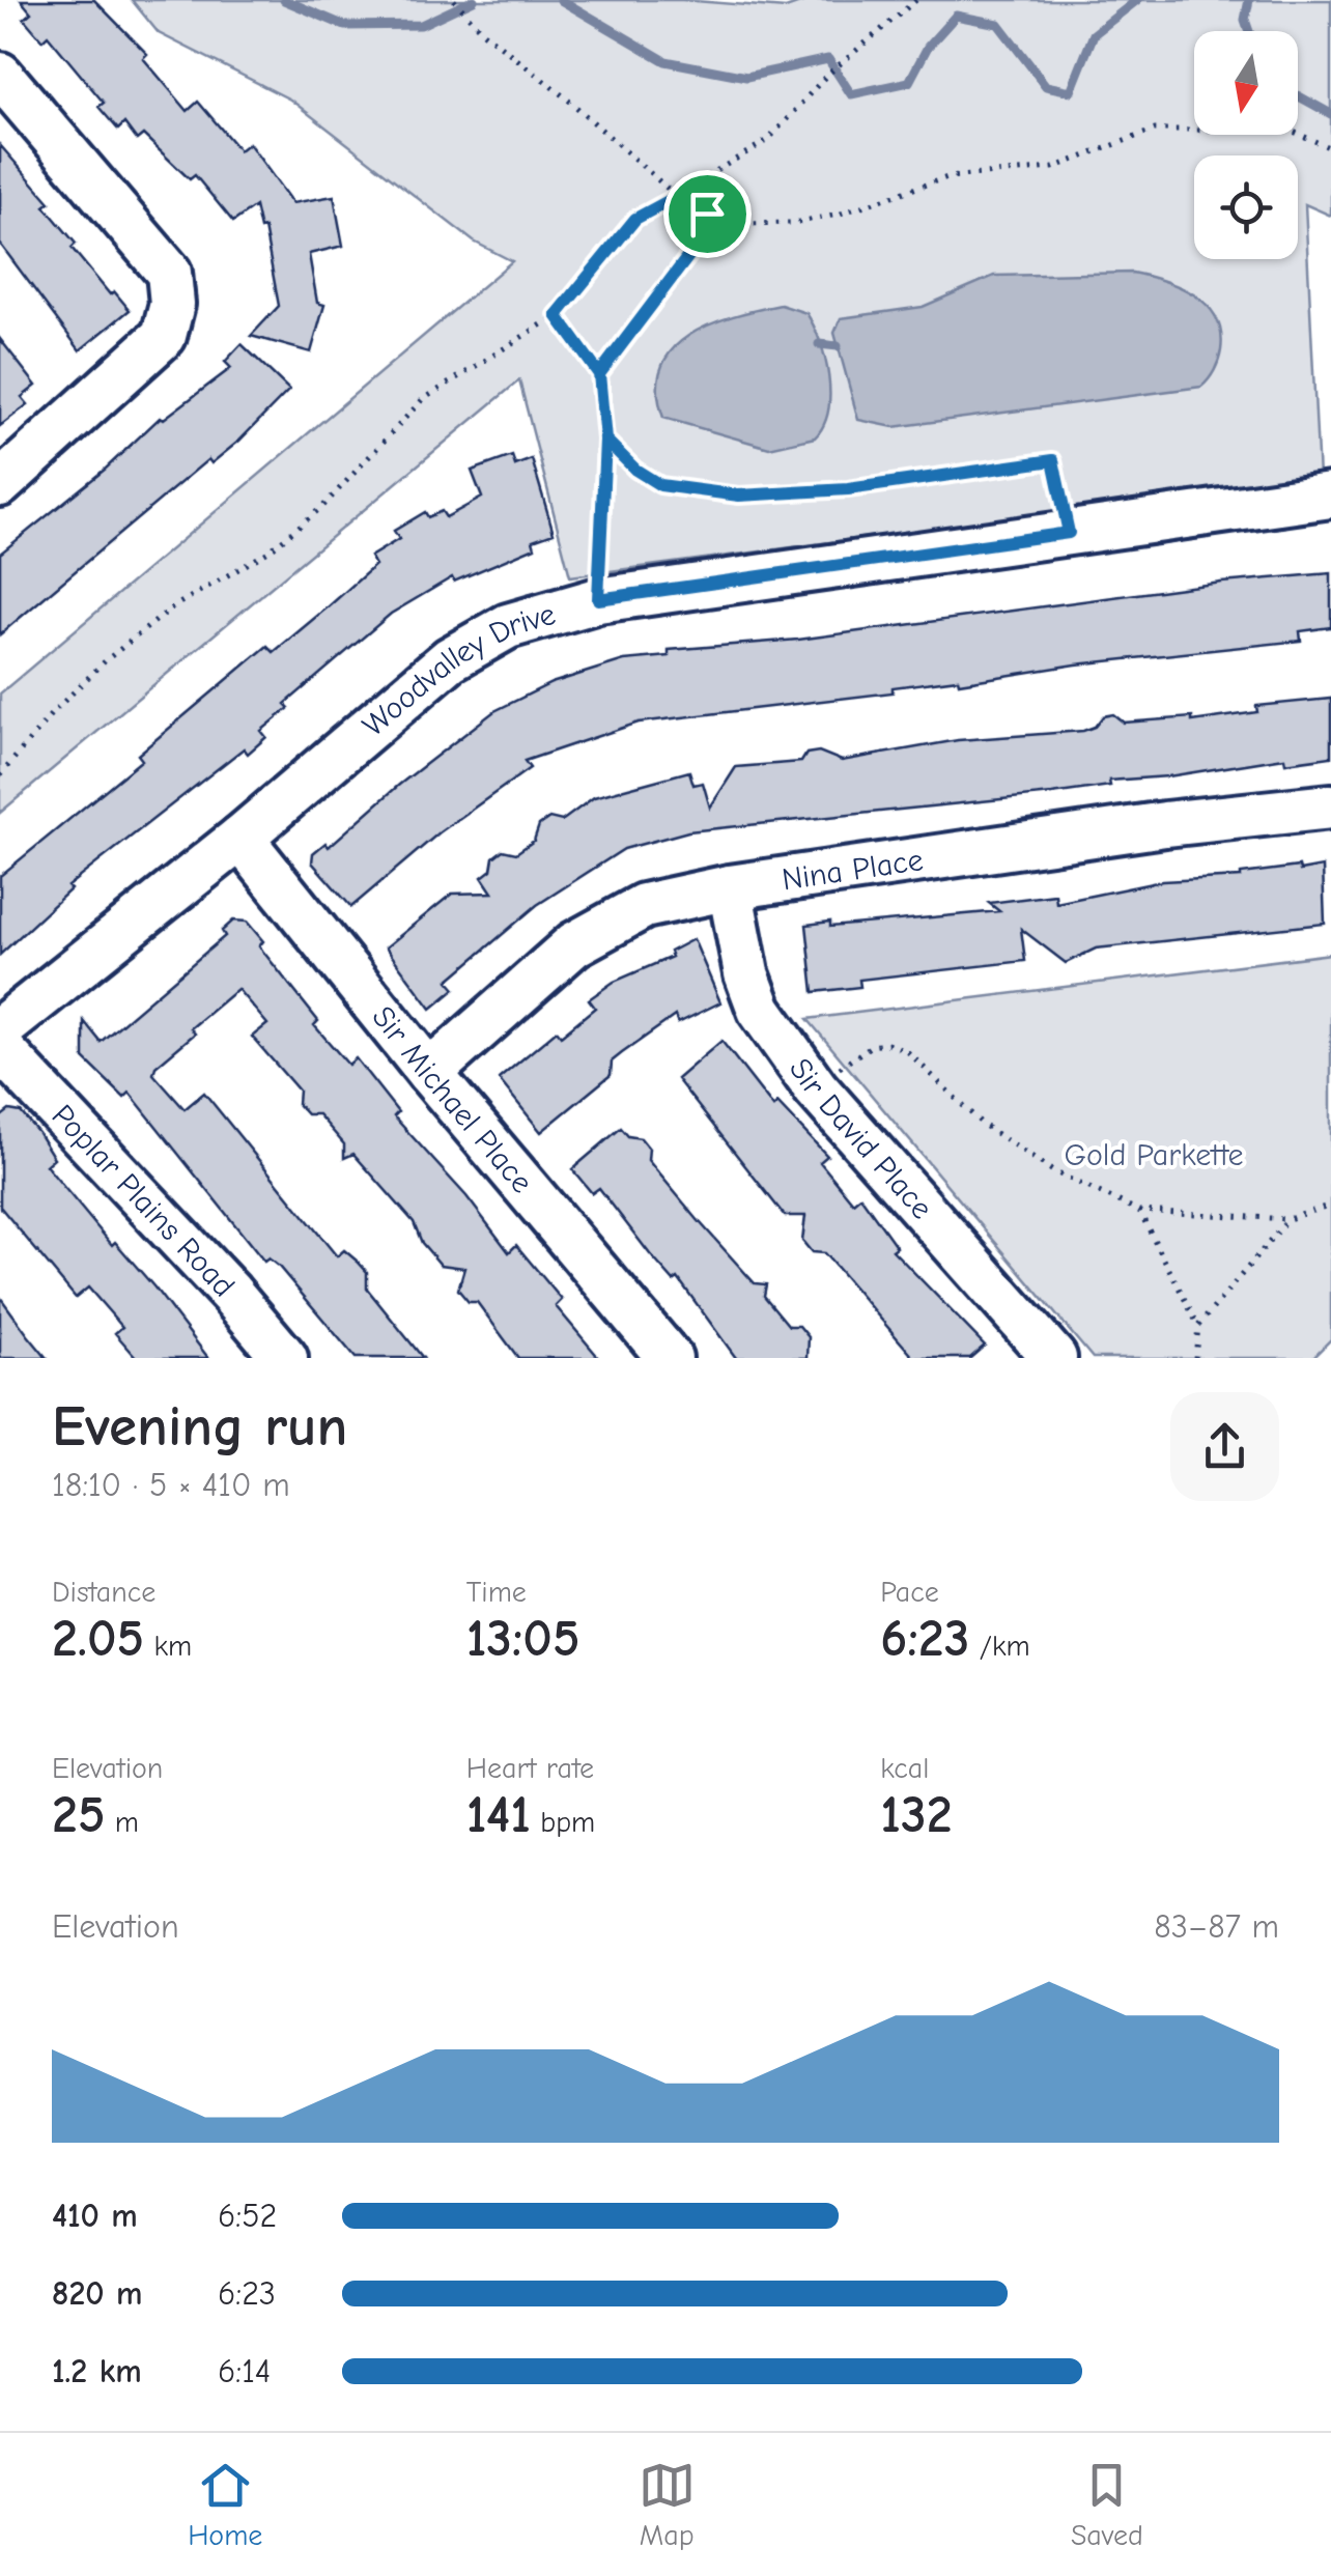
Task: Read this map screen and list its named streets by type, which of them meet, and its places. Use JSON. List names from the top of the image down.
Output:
{
  "streets": {
    "street": [
      "Woodvalley Drive",
      "Nina Place",
      "Sir Michael Place",
      "Sir David Place",
      "Poplar Plains Road"
    ]
  },
  "crossings": [
    ["Woodvalley Drive", "Sir Michael Place"],
    ["Nina Place", "Sir Michael Place"],
    ["Nina Place", "Sir David Place"]
  ],
  "parks": ["Gold Parkette"],
  "north": "bottom",
  "page": {
    "heading": ["Evening run", "18:10 · 5 × 410 m"],
    "stats": [
      ["Distance", "2.05 km"],
      ["Time", "13:05"],
      ["Pace", "6:23 /km"],
      ["Elevation", "25 m"],
      ["Heart rate", "141 bpm"],
      ["kcal", "132"]
    ],
    "chart": ["Elevation", "83–87 m"],
    "list": [
      {
        "name": "410 m",
        "note": "6:52"
      },
      {
        "name": "820 m",
        "note": "6:23"
      },
      {
        "name": "1.2 km",
        "note": "6:14"
      }
    ],
    "tabs": ["Home", "Map", "Saved"]
  }
}
